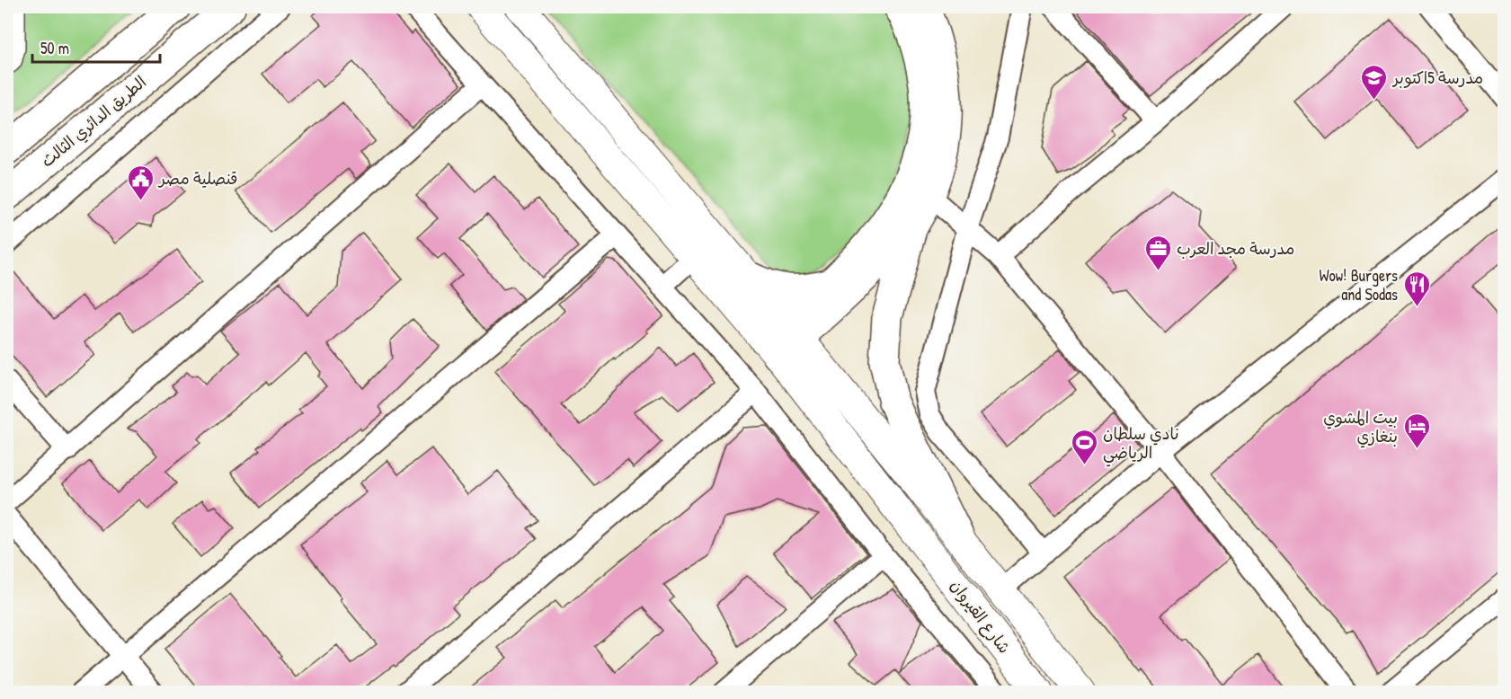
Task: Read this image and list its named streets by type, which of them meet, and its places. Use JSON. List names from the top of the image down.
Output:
{
  "streets": {
    "highway": ["الطريق الدائري الثالث"],
    "main road": ["شارع القيروان"]
  },
  "places": {
    "school or university": ["مدرسة 5اكتوبر"],
    "public building": ["قنصلية مصر"],
    "office": ["مدرسة مجد العرب"],
    "restaurant": ["Wow! Burgers and Sodas"],
    "hotel": ["بيت المشوي بنغازي"],
    "sports": ["نادي سلطان الرياضي"]
  },
  "scale_bar": "50 m"
}
